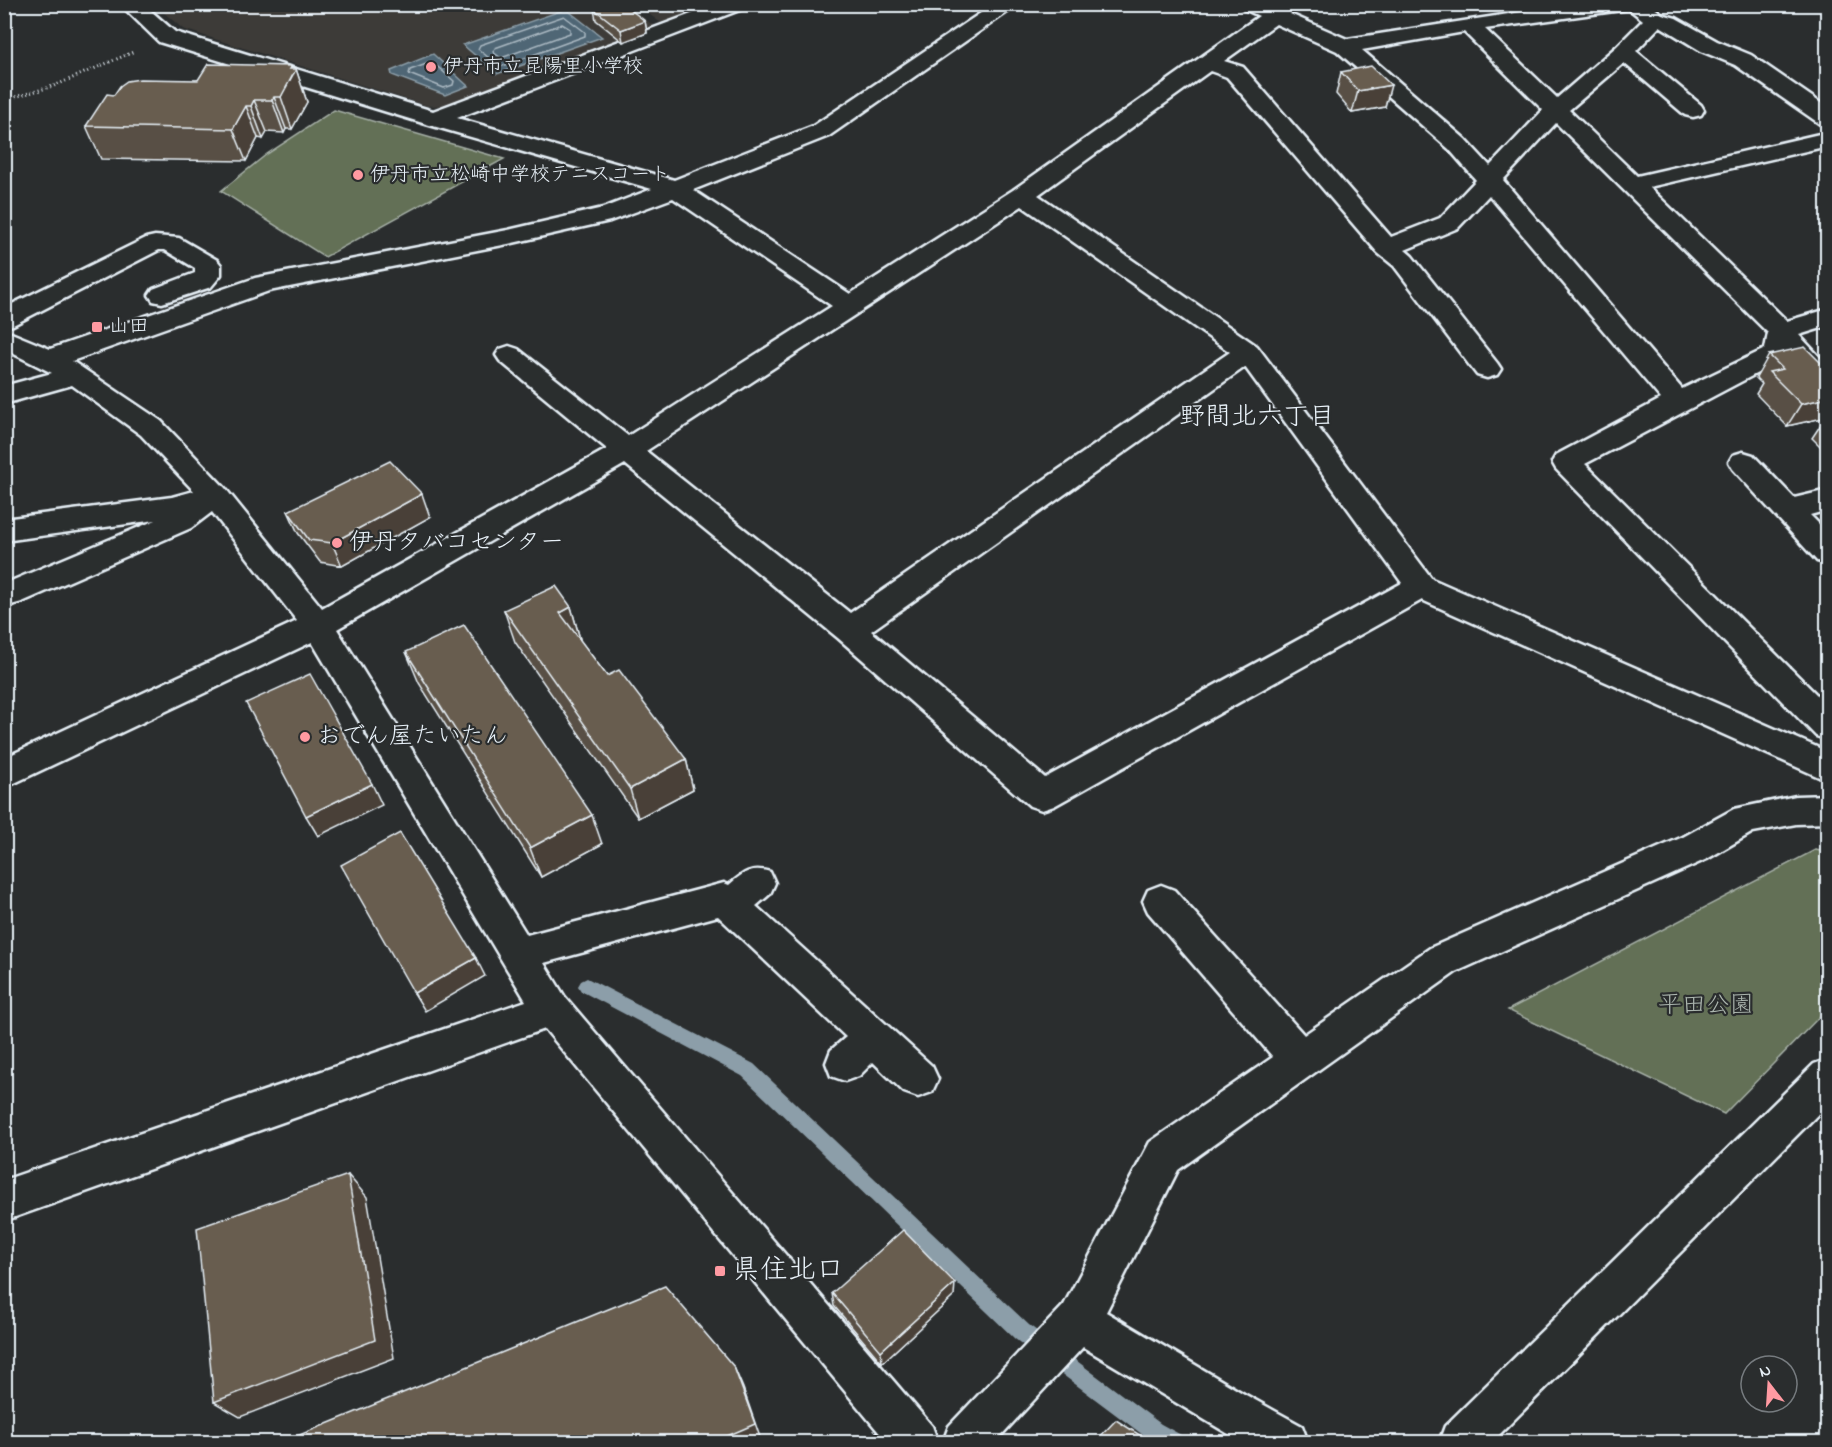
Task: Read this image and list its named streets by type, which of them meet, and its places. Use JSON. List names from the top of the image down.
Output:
{
  "districts": ["野間北六丁目"],
  "parks": ["平田公園"],
  "places": {
    "other": [
      "伊丹市立昆陽里小学校",
      "伊丹市立松崎中学校テニスコート",
      "伊丹タバコセンター",
      "おでん屋たいたん"
    ],
    "transit": ["山田", "県住北口"]
  },
  "north": "top"
}
